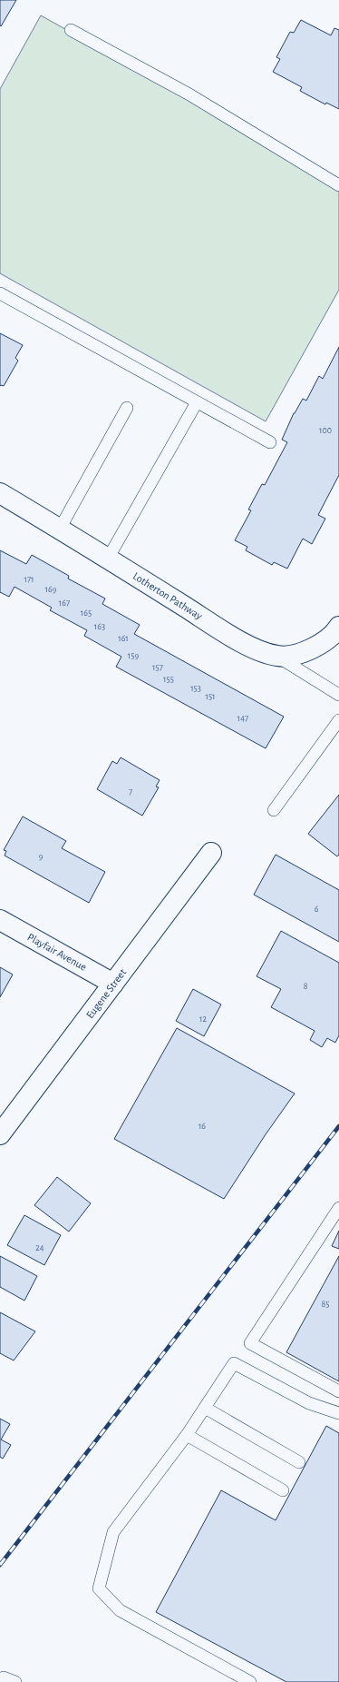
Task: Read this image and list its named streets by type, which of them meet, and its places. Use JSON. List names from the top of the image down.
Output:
{
  "streets": {
    "street": ["Lotherton Pathway", "Playfair Avenue", "Eugene Street"]
  },
  "crossings": [
    ["Playfair Avenue", "Eugene Street"]
  ],
  "house_numbers": [
    "100",
    "171",
    "169",
    "167",
    "165",
    "163",
    "161",
    "159",
    "157",
    "155",
    "153",
    "151",
    "147",
    "7",
    "9",
    "6",
    "8",
    "12",
    "16",
    "24",
    "85"
  ]
}
